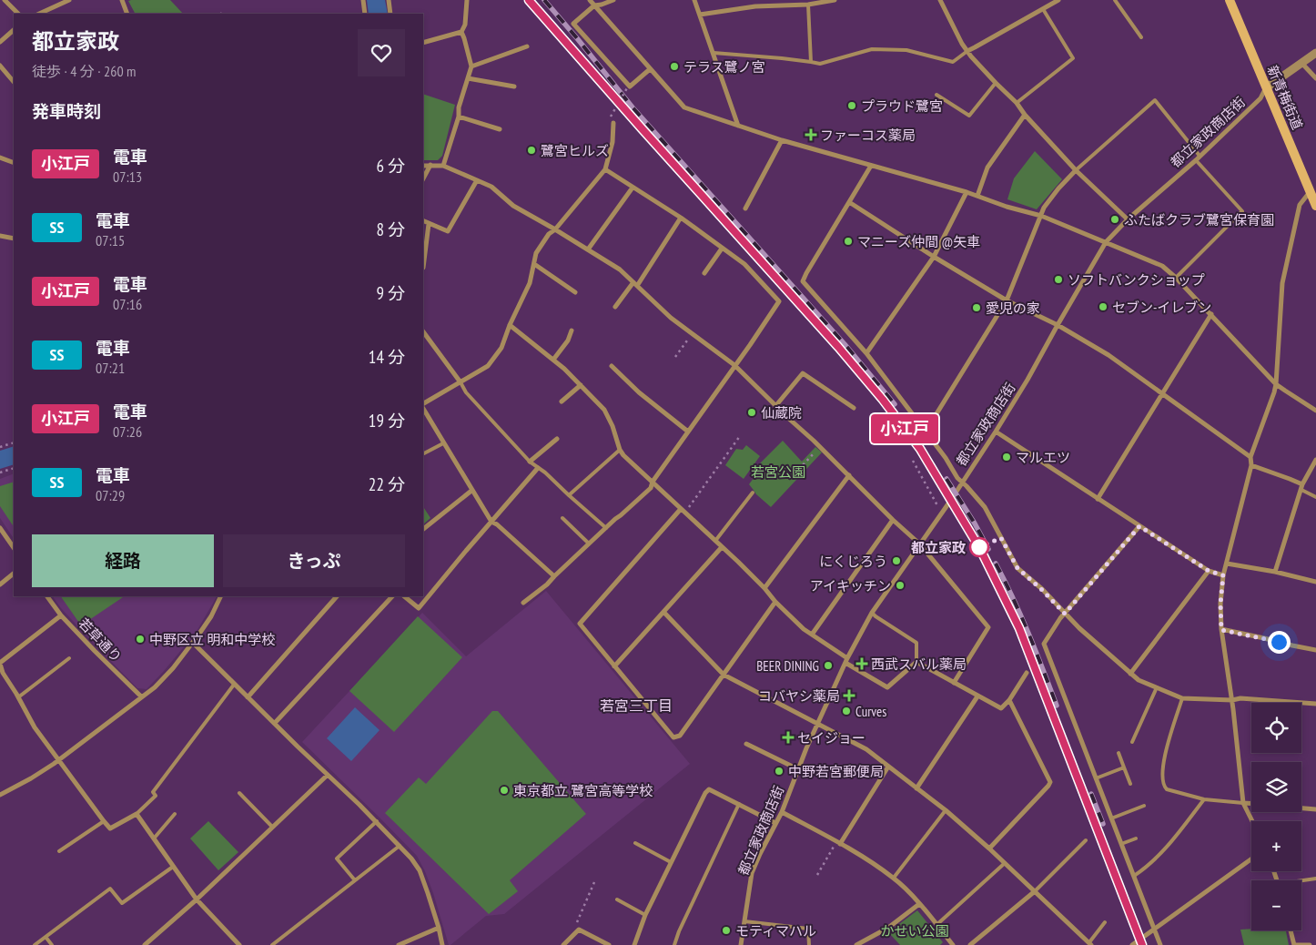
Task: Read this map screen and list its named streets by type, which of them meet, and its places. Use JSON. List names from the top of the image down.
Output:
{
  "streets": {
    "main road": ["新青梅街道"],
    "street": ["都立家政商店街", "若草通り"]
  },
  "crossings": [
    ["新青梅街道", "都立家政商店街"]
  ],
  "districts": ["若宮三丁目"],
  "parks": ["若宮公園", "かせい公園"],
  "places": {
    "other": [
      "テラス鷺ノ宮",
      "プラウド鷺宮",
      "鷺宮ヒルズ",
      "ふたばクラブ鷺宮保育園",
      "マニーズ仲間 @矢車",
      "ソフトバンクショップ",
      "セブン-イレブン",
      "愛児の家",
      "仙蔵院",
      "マルエツ",
      "都立家政",
      "にくじろう",
      "アイキッチン",
      "中野区立 明和中学校",
      "BEER DINING",
      "Curves",
      "中野若宮郵便局",
      "東京都立 鷺宮高等学校",
      "モティマハル"
    ],
    "health": [
      "ファーコス薬局",
      "西武スバル薬局",
      "コバヤシ薬局",
      "セイジョー"
    ]
  },
  "page": {
    "on_map": "小江戸",
    "heading": [
      ["都立家政", "徒歩 · 4 分 · 260 m"],
      "発車時刻"
    ],
    "list": [
      {
        "mark": "小江戸",
        "name": "電車",
        "note": "07:13",
        "value": "6 分"
      },
      {
        "mark": "SS",
        "name": "電車",
        "note": "07:15",
        "value": "8 分"
      },
      {
        "mark": "小江戸",
        "name": "電車",
        "note": "07:16",
        "value": "9 分"
      },
      {
        "mark": "SS",
        "name": "電車",
        "note": "07:21",
        "value": "14 分"
      },
      {
        "mark": "小江戸",
        "name": "電車",
        "note": "07:26",
        "value": "19 分"
      },
      {
        "mark": "SS",
        "name": "電車",
        "note": "07:29",
        "value": "22 分"
      }
    ],
    "buttons": ["経路", "きっぷ"],
    "map_buttons": ["+", "−"]
  }
}
